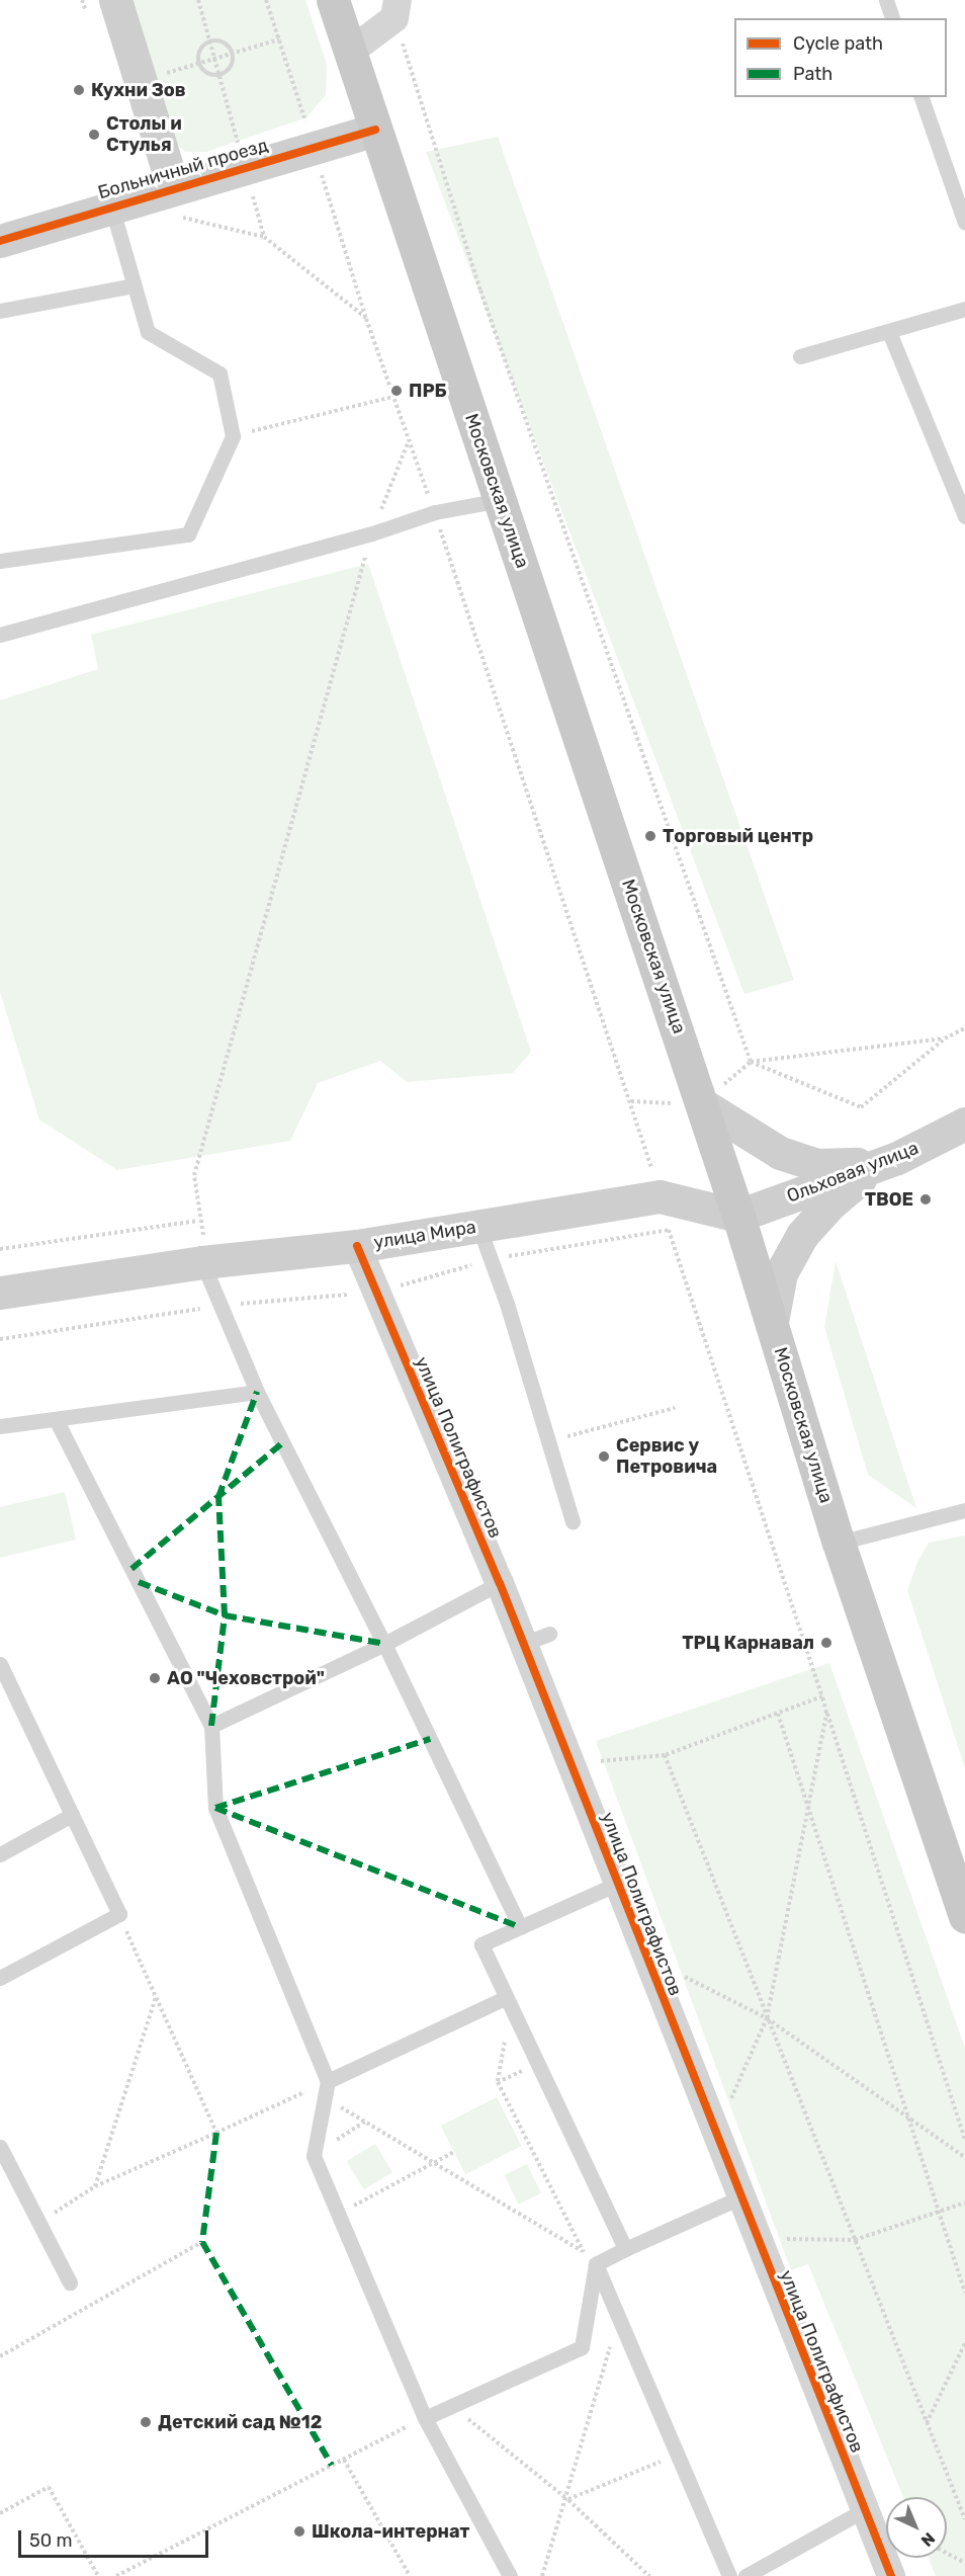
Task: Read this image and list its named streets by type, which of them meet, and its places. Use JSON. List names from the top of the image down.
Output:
{
  "streets": {
    "main road": ["Московская улица"],
    "street": [
      "Больничный проезд",
      "Ольховая улица",
      "улица Мира",
      "улица Полиграфистов"
    ]
  },
  "crossings": [
    ["Больничный проезд", "Московская улица"],
    ["Московская улица", "Ольховая улица"],
    ["Московская улица", "улица Мира"],
    ["Ольховая улица", "улица Мира"],
    ["улица Мира", "улица Полиграфистов"]
  ],
  "places": [
    "Кухни Зов",
    "Столы и Стулья",
    "ПРБ",
    "Торговый центр",
    "ТВОЕ",
    "Сервис у Петровича",
    "ТРЦ Карнавал",
    "АО \"Чеховстрой\"",
    "Детский сад №12",
    "Школа-интернат"
  ],
  "legend": ["Cycle path", "Path"],
  "scale_bar": "50 m",
  "north": "bottom right"
}
